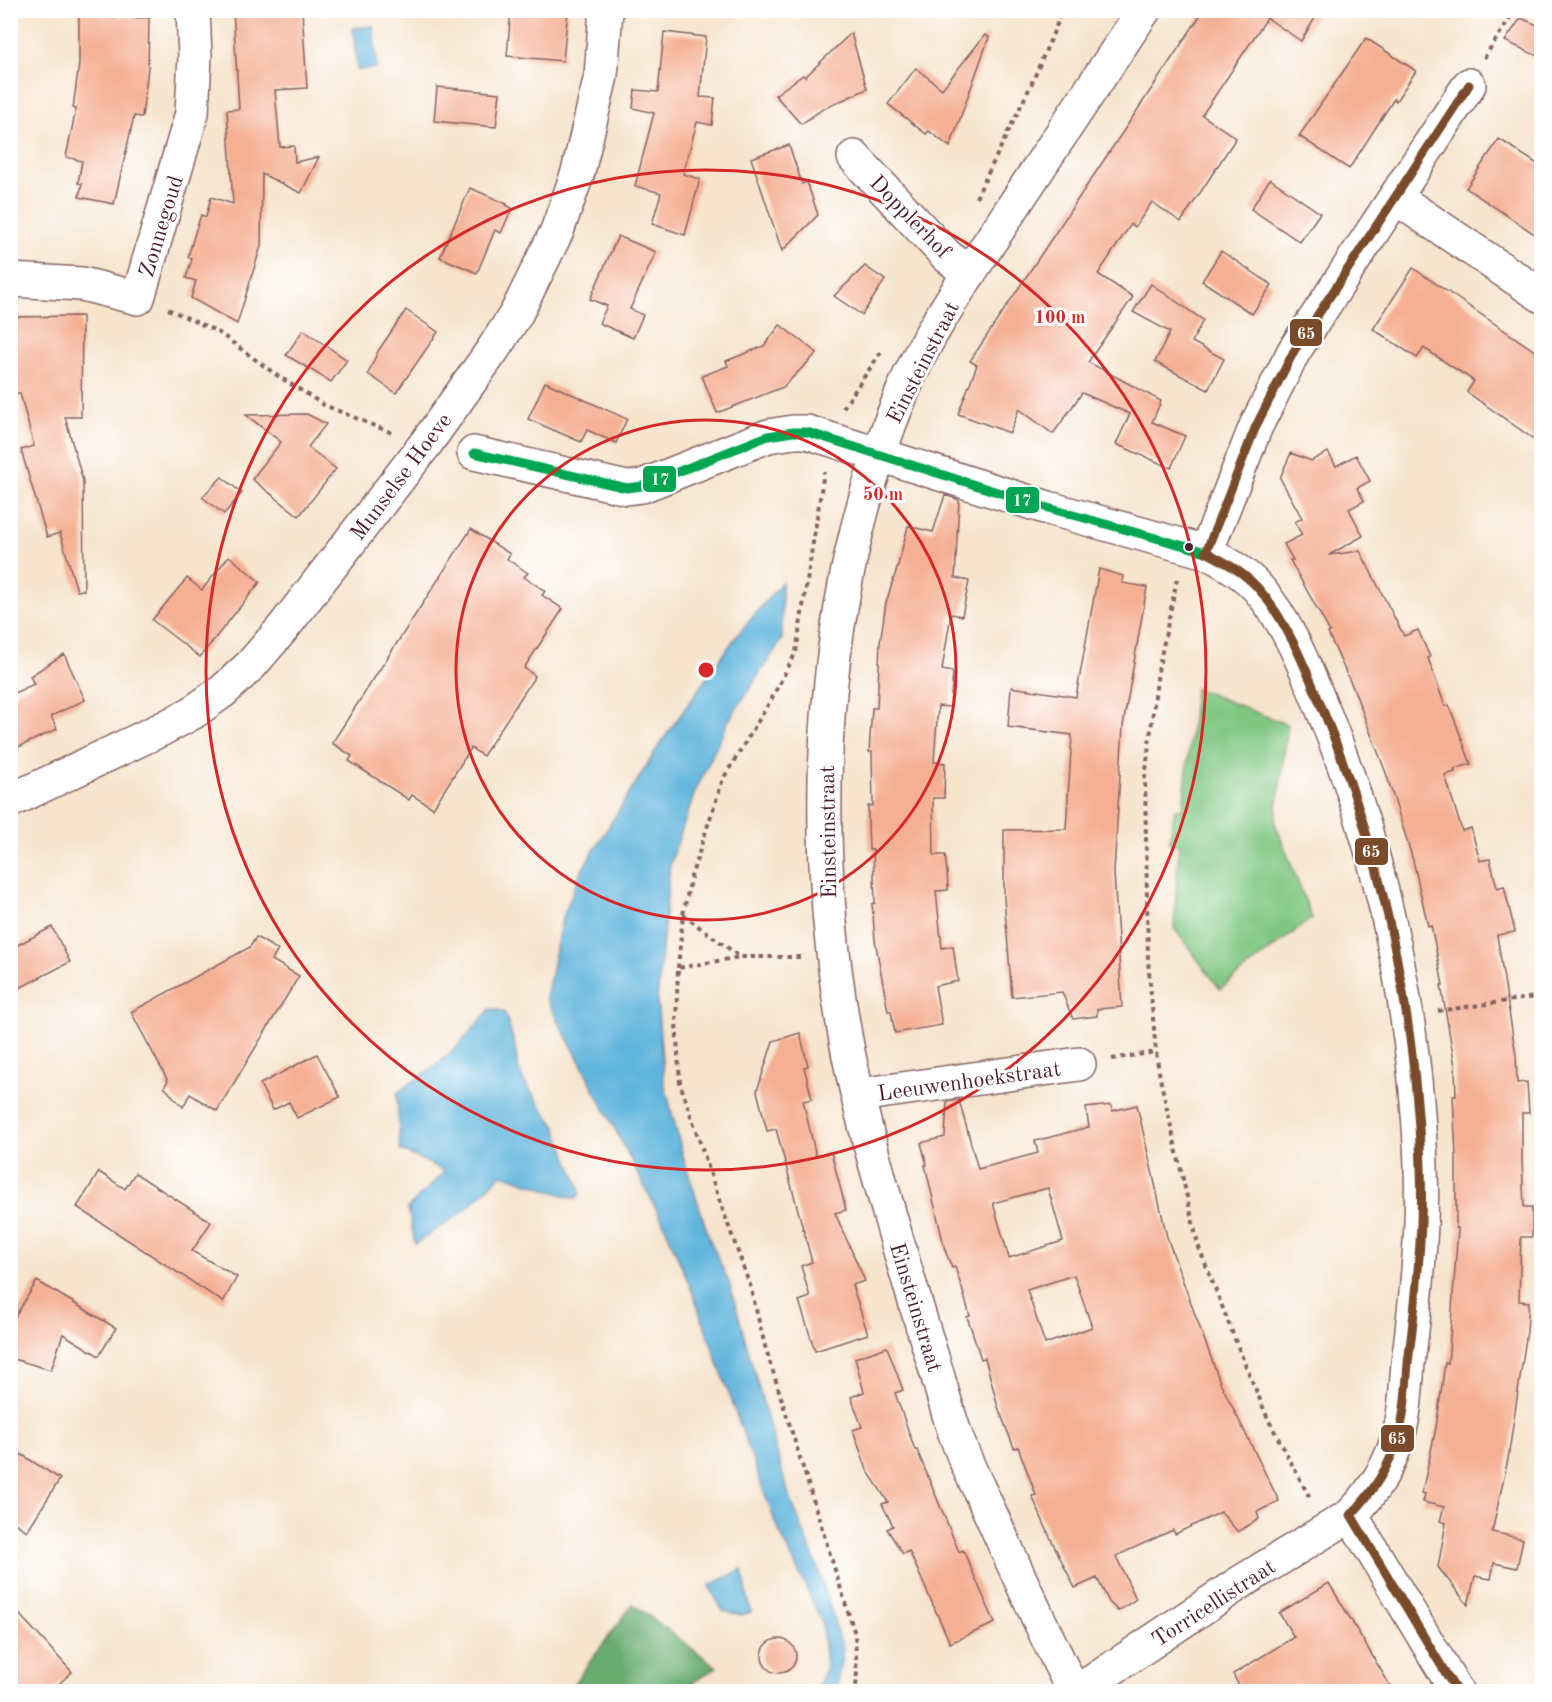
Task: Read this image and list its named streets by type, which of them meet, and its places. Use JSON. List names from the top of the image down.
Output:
{
  "streets": {
    "street": [
      "Dopplerhof",
      "Zonnegoud",
      "Einsteinstraat",
      "Munselse Hoeve",
      "Leeuwenhoekstraat",
      "Torricellistraat"
    ]
  },
  "crossings": [
    ["Dopplerhof", "Einsteinstraat"],
    ["Zonnegoud", "Munselse Hoeve"],
    ["Einsteinstraat", "Leeuwenhoekstraat"],
    ["Einsteinstraat", "Torricellistraat"]
  ],
  "lines": ["transit line 65", "transit line 17"],
  "rings": ["100 m", "50 m"]
}
